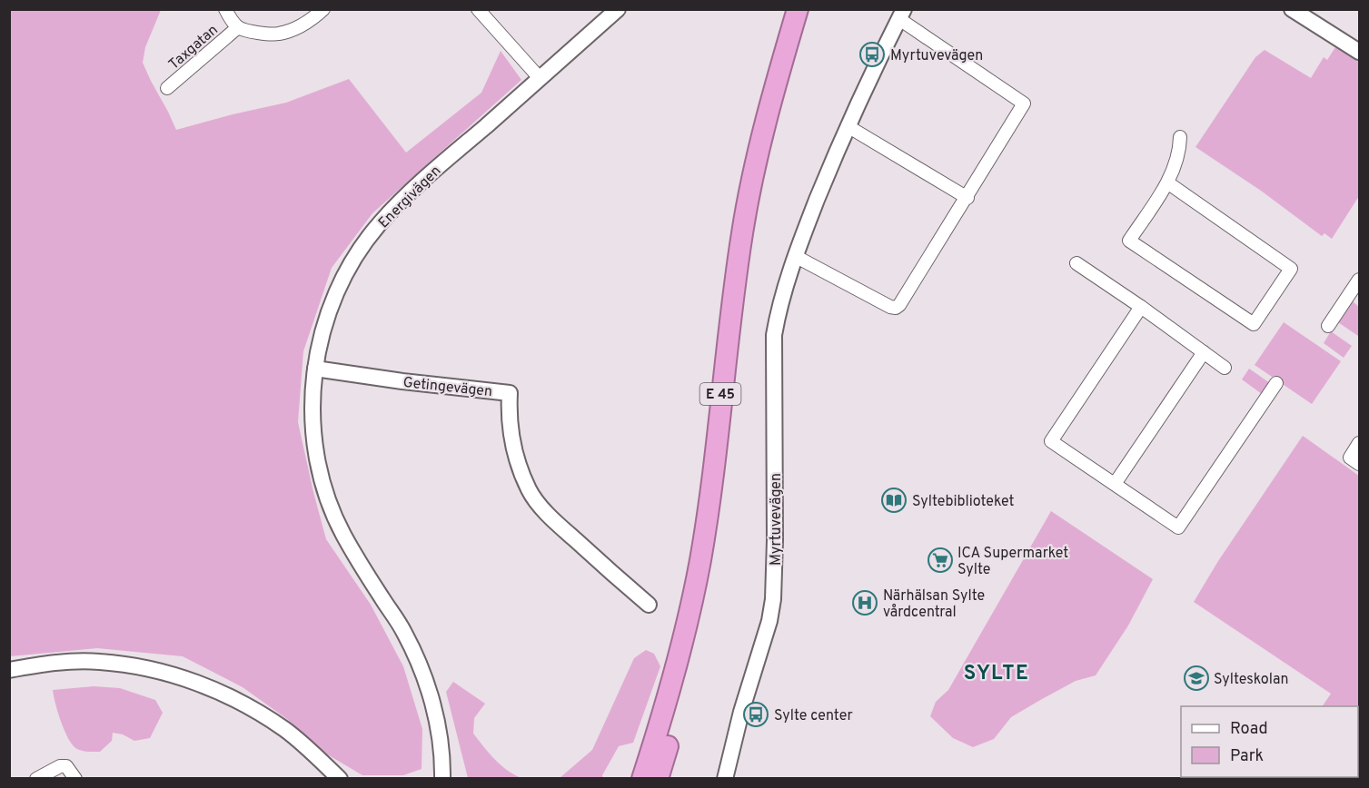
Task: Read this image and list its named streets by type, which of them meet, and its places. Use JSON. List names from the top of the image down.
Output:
{
  "streets": {
    "highway": ["E 45"],
    "street": [
      "Taxgatan",
      "Energivägen",
      "Getingevägen",
      "Myrtuvevägen"
    ]
  },
  "crossings": [
    ["Energivägen", "Getingevägen"]
  ],
  "districts": ["SYLTE"],
  "places": {
    "bus stop": ["Myrtuvevägen", "Sylte center"],
    "library": ["Syltebiblioteket"],
    "supermarket": ["ICA Supermarket Sylte"],
    "hospital": ["Närhälsan Sylte vårdcentral"],
    "school or university": ["Sylteskolan"]
  },
  "legend": ["Road", "Park"]
}
